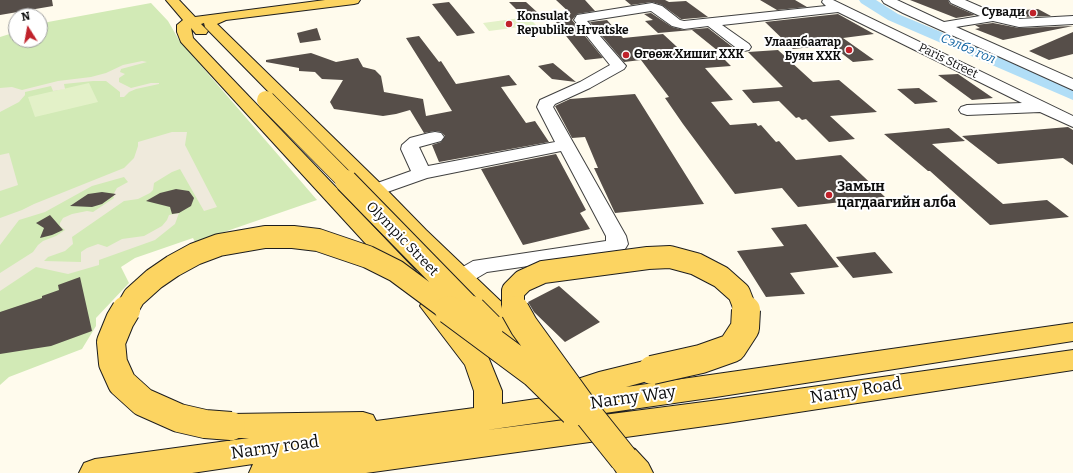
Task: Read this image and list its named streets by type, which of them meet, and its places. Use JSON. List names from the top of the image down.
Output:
{
  "streets": {
    "main road": [
      "Olympic Street",
      "Narny Road",
      "Narny Way",
      "Narny road"
    ],
    "street": ["Paris Street"]
  },
  "crossings": [
    ["Narny Way", "Narny road"]
  ],
  "water": ["Сэлбэ гол"],
  "places": [
    "Сувади",
    "Konsulat Republike Hrvatske",
    "Улаанбаатар Буян ХХК",
    "Өгөөж Хишиг ХХК",
    "Замын цагдаагийн алба"
  ],
  "north": "top"
}
